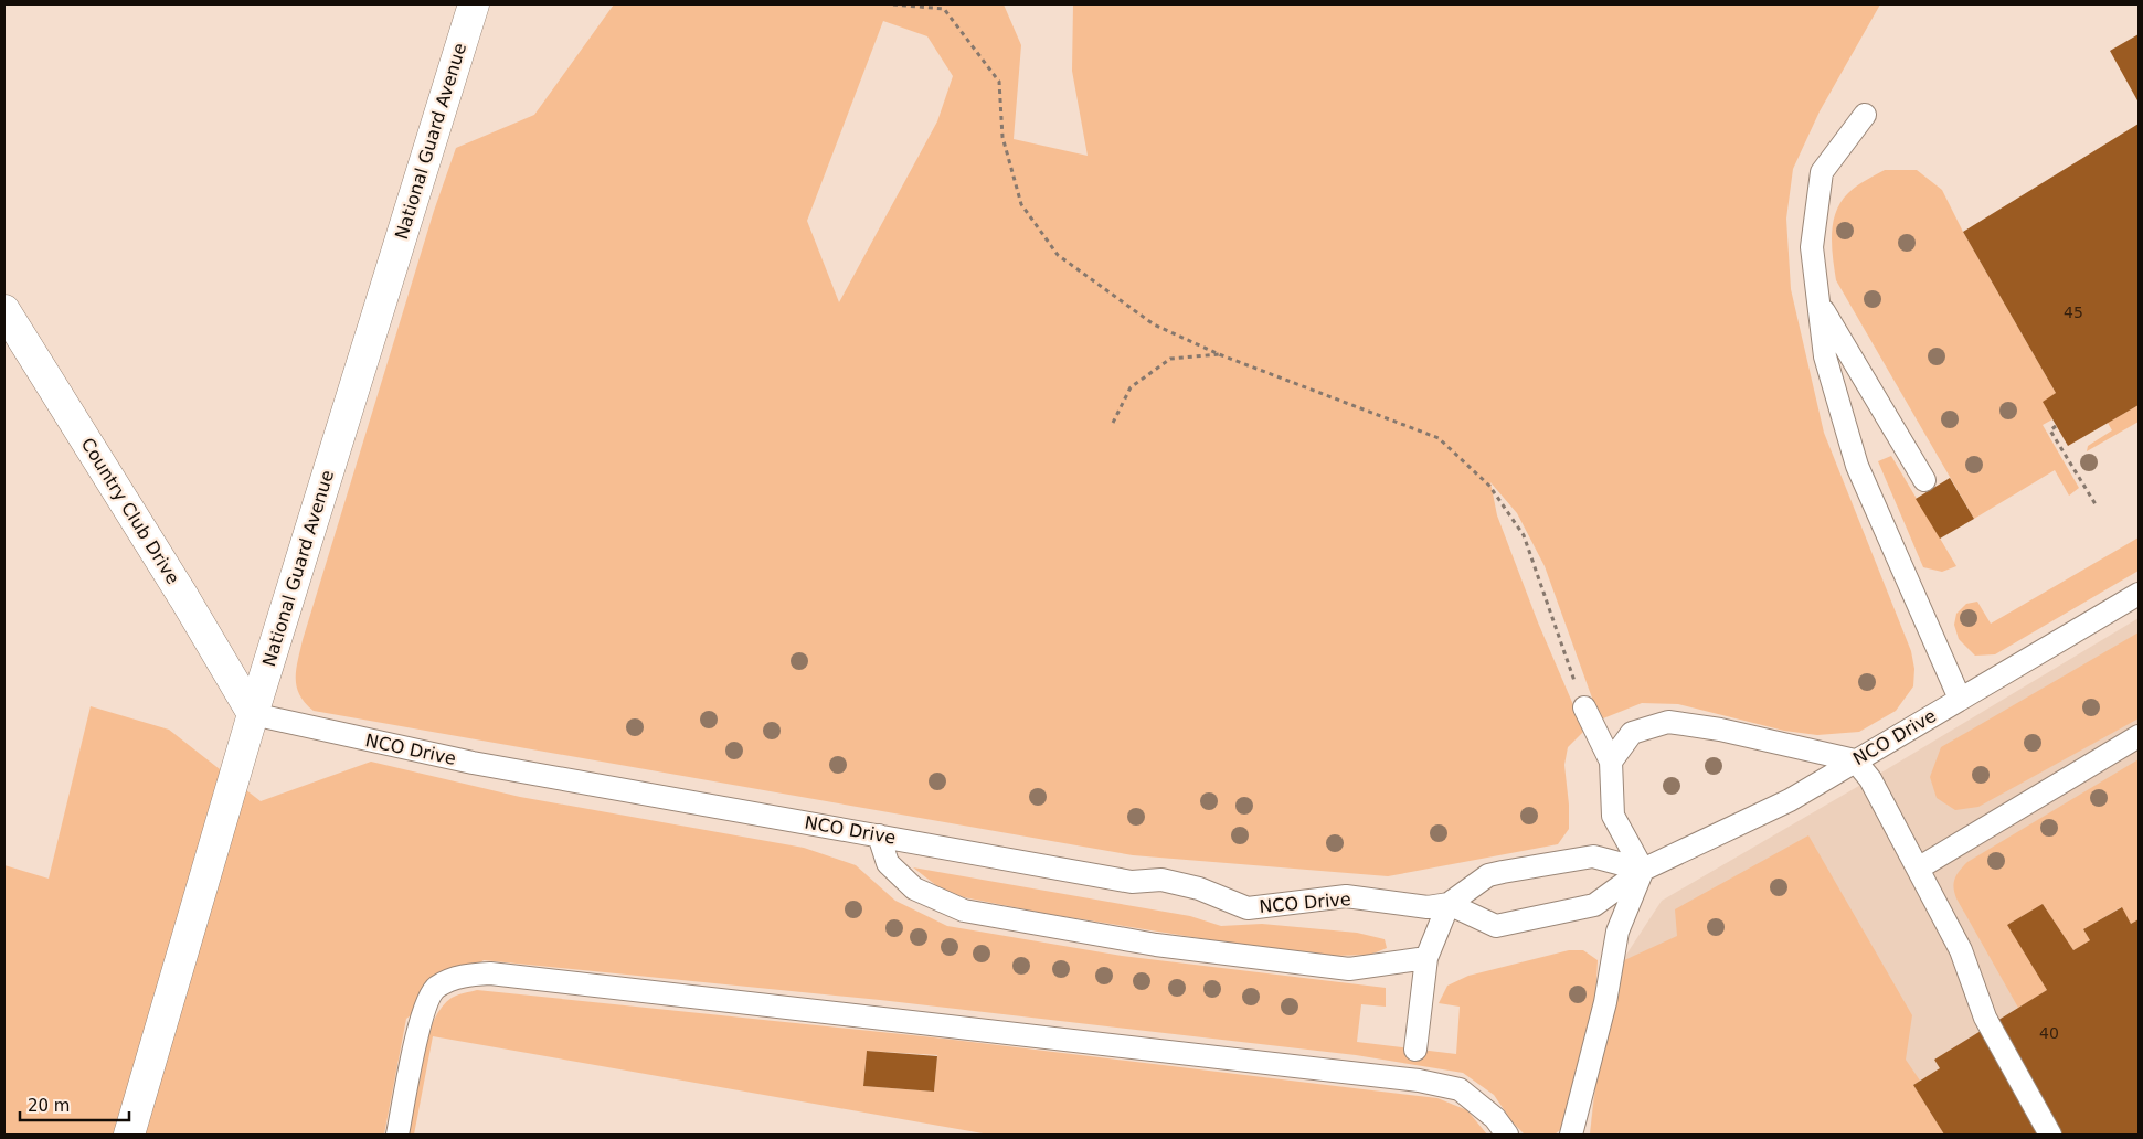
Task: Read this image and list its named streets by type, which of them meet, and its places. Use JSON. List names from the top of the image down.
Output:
{
  "streets": {
    "street": ["National Guard Avenue", "Country Club Drive"],
    "lane": ["NCO Drive"]
  },
  "crossings": [
    ["National Guard Avenue", "Country Club Drive"],
    ["National Guard Avenue", "NCO Drive"],
    ["Country Club Drive", "NCO Drive"]
  ],
  "house_numbers": ["45", "40"],
  "scale_bar": "20 m"
}
